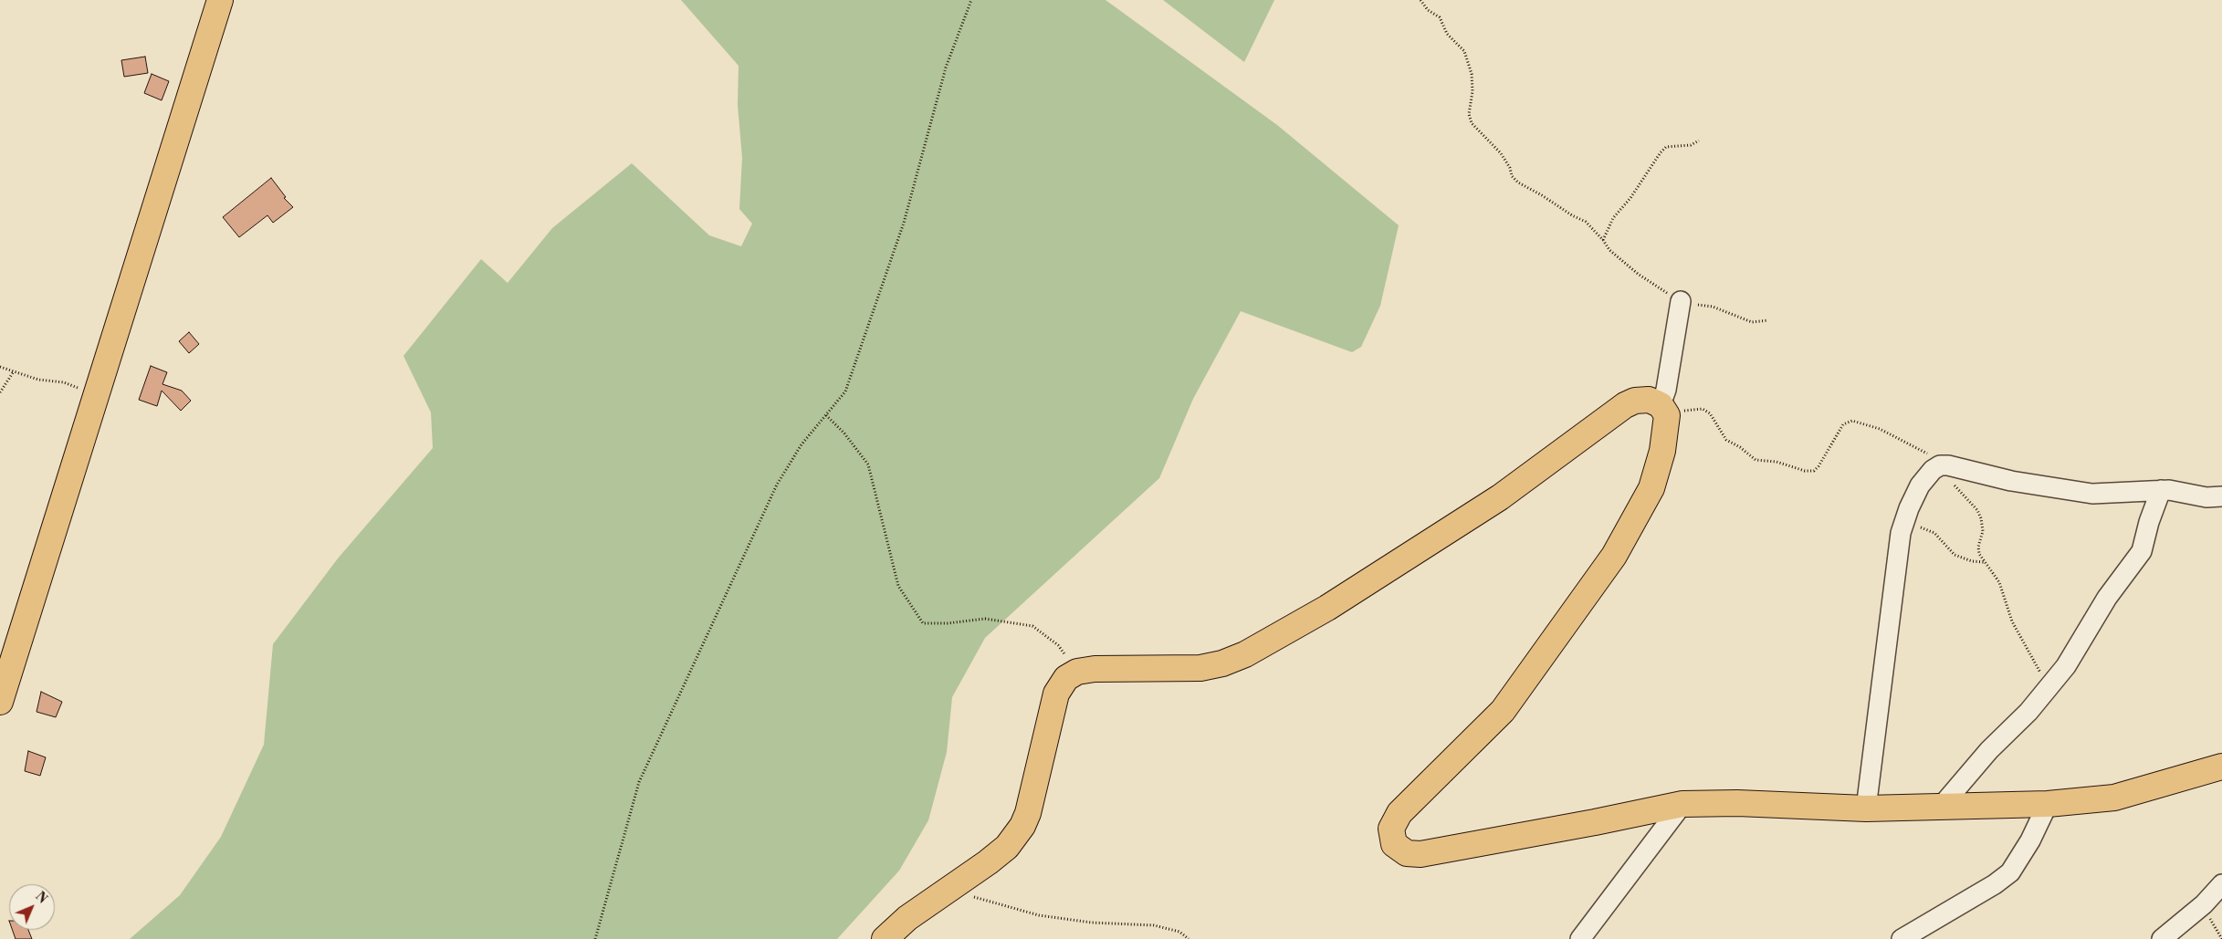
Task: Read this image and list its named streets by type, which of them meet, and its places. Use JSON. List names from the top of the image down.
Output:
{
  "north": "top right"
}
